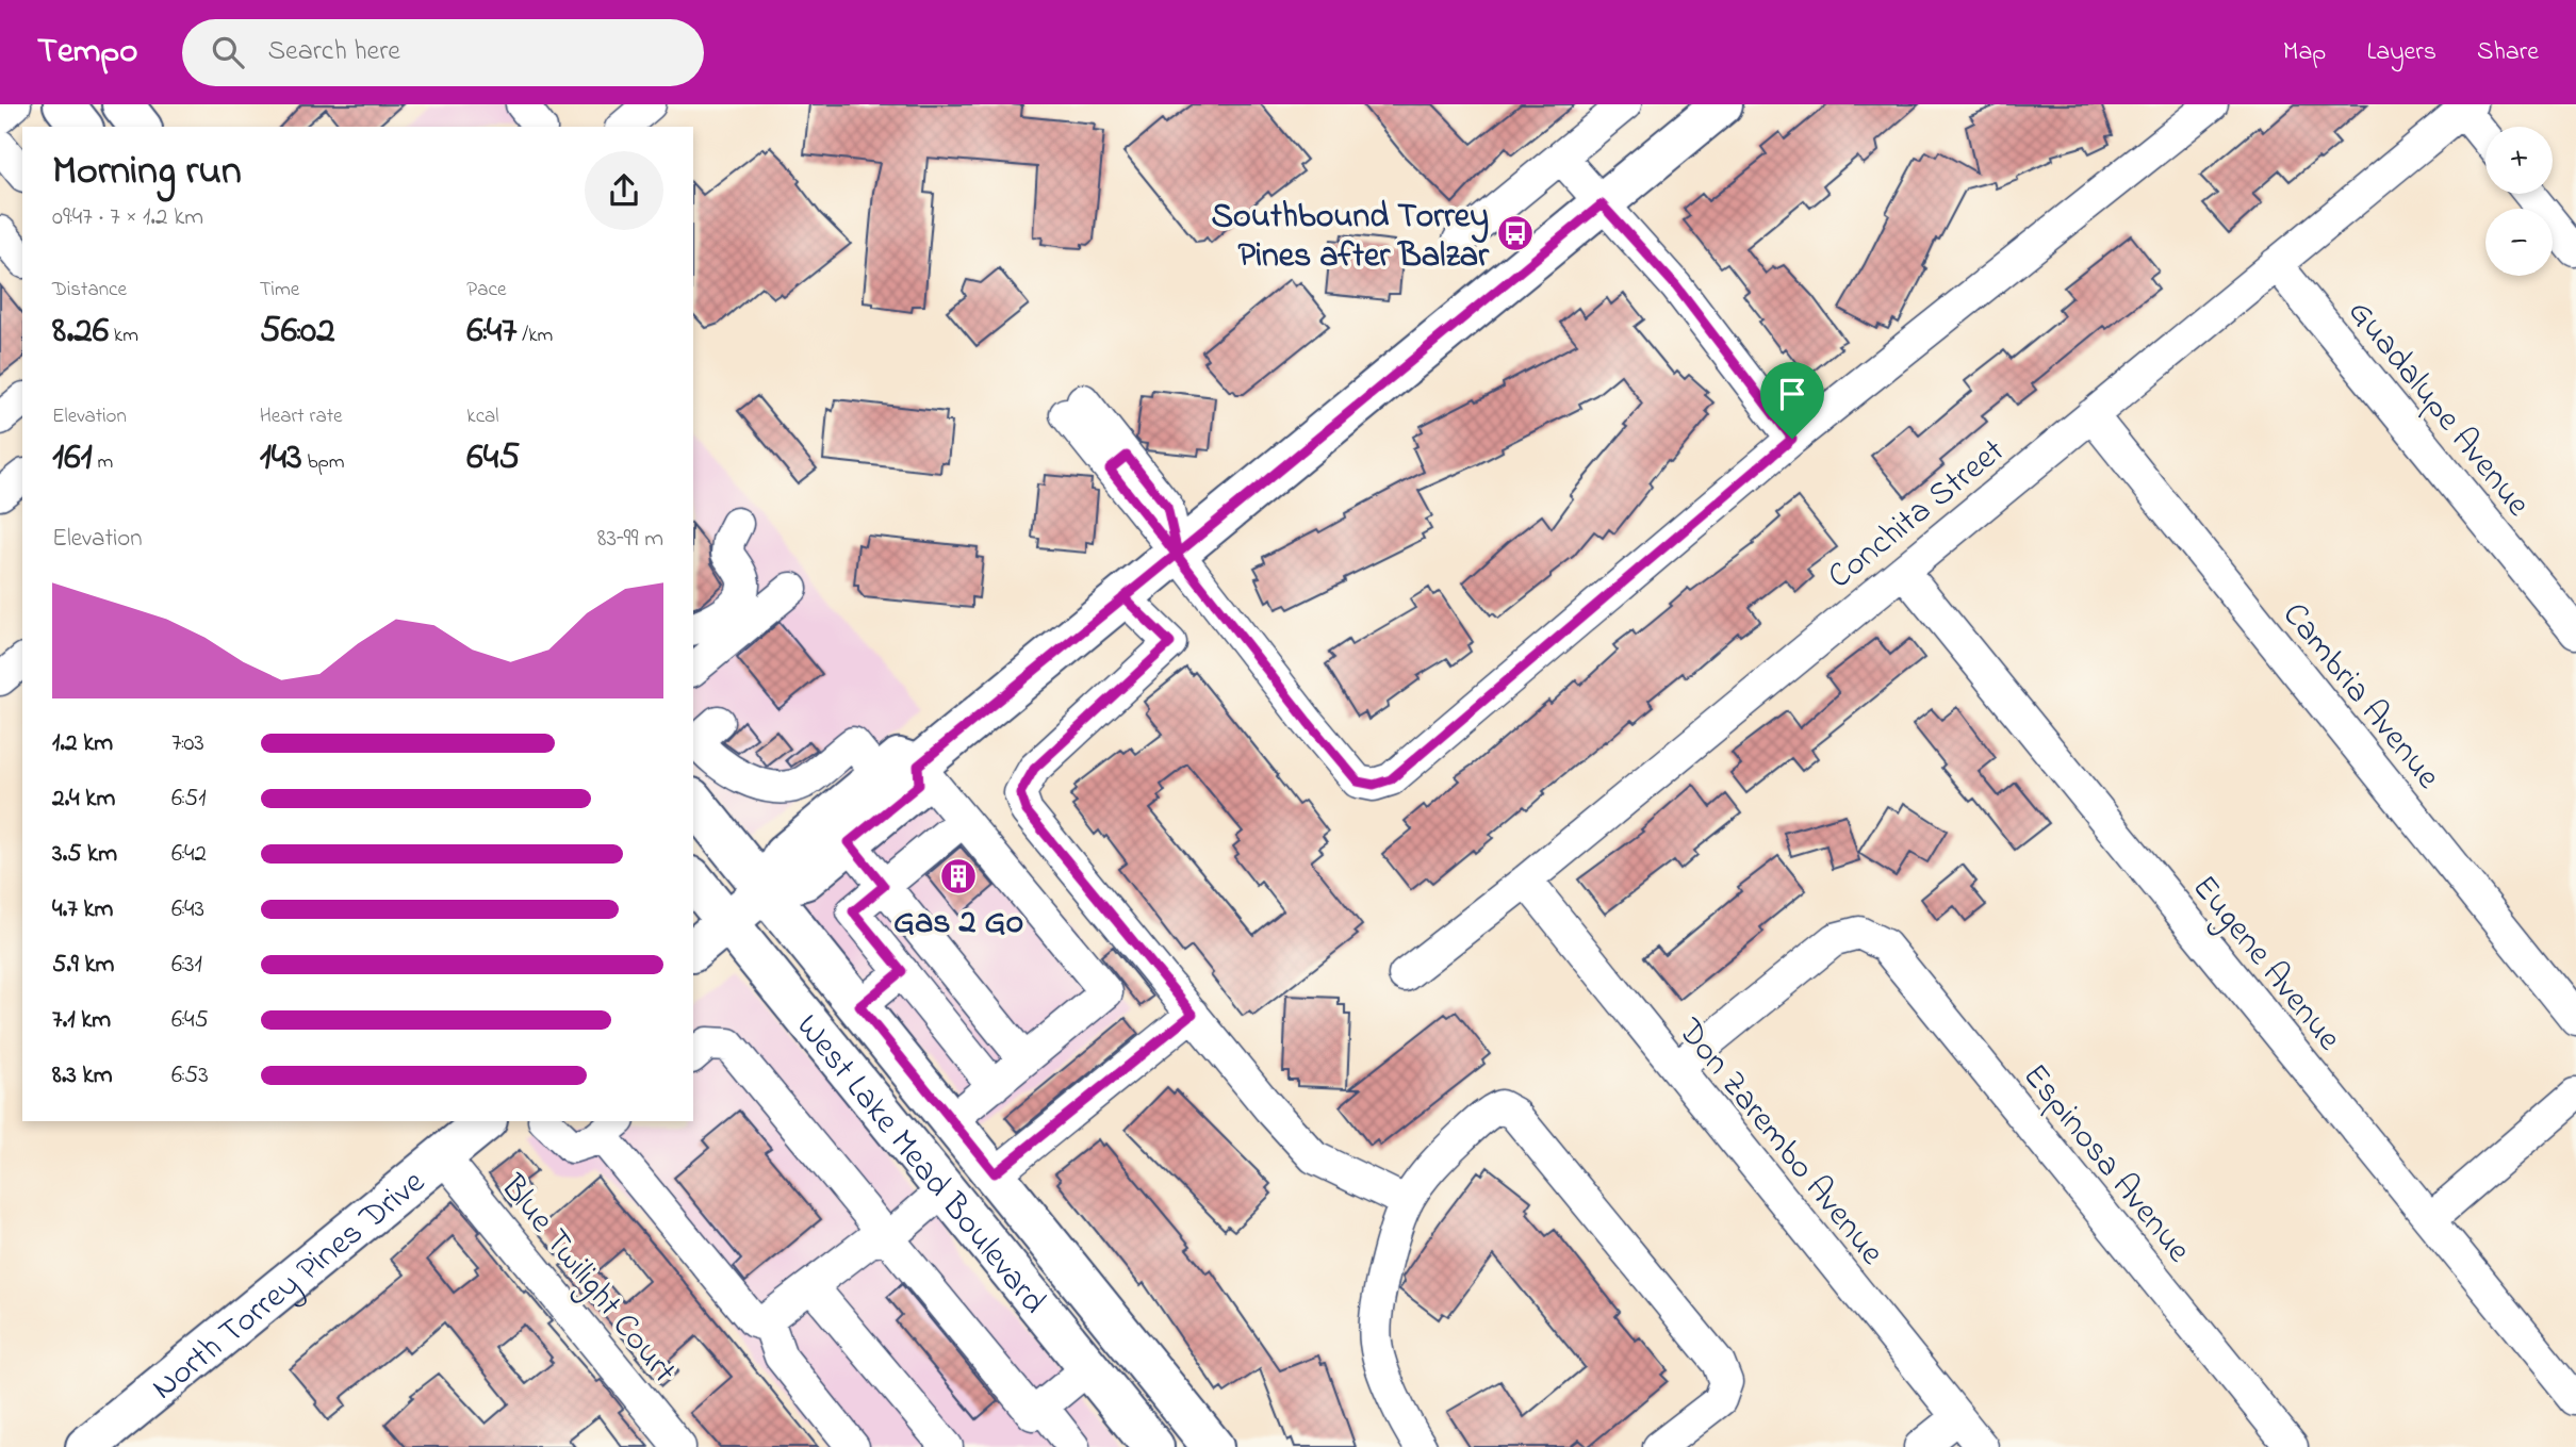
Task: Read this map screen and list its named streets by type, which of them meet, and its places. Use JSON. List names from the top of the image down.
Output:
{
  "streets": {
    "main road": ["West Lake Mead Boulevard", "North Torrey Pines Drive"],
    "street": [
      "Guadalupe Avenue",
      "Conchita Street",
      "Cambria Avenue",
      "Eugene Avenue",
      "Don Zarembo Avenue",
      "Espinosa Avenue",
      "Blue Twilight Court"
    ]
  },
  "crossings": [
    ["Guadalupe Avenue", "Conchita Street"],
    ["Conchita Street", "Cambria Avenue"],
    ["Conchita Street", "Eugene Avenue"],
    ["Conchita Street", "Don Zarembo Avenue"],
    ["Don Zarembo Avenue", "Espinosa Avenue"],
    ["Blue Twilight Court", "North Torrey Pines Drive"]
  ],
  "places": {
    "bus stop": ["Southbound Torrey Pines after Balzar"],
    "building": ["Gas 2 Go"]
  },
  "page": {
    "header": "Tempo",
    "search": "Search here",
    "nav": ["Map", "Layers", "Share"],
    "map_buttons": ["+", "−"],
    "heading": ["Morning run", "09:47 · 7 × 1.2 km"],
    "stats": [
      ["Distance", "8.26 km"],
      ["Time", "56:02"],
      ["Pace", "6:47 /km"],
      ["Elevation", "161 m"],
      ["Heart rate", "143 bpm"],
      ["kcal", "645"]
    ],
    "chart": ["Elevation", "83–99 m"],
    "list": [
      {
        "name": "1.2 km",
        "note": "7:03"
      },
      {
        "name": "2.4 km",
        "note": "6:51"
      },
      {
        "name": "3.5 km",
        "note": "6:42"
      },
      {
        "name": "4.7 km",
        "note": "6:43"
      },
      {
        "name": "5.9 km",
        "note": "6:31"
      },
      {
        "name": "7.1 km",
        "note": "6:45"
      },
      {
        "name": "8.3 km",
        "note": "6:53"
      }
    ]
  }
}
